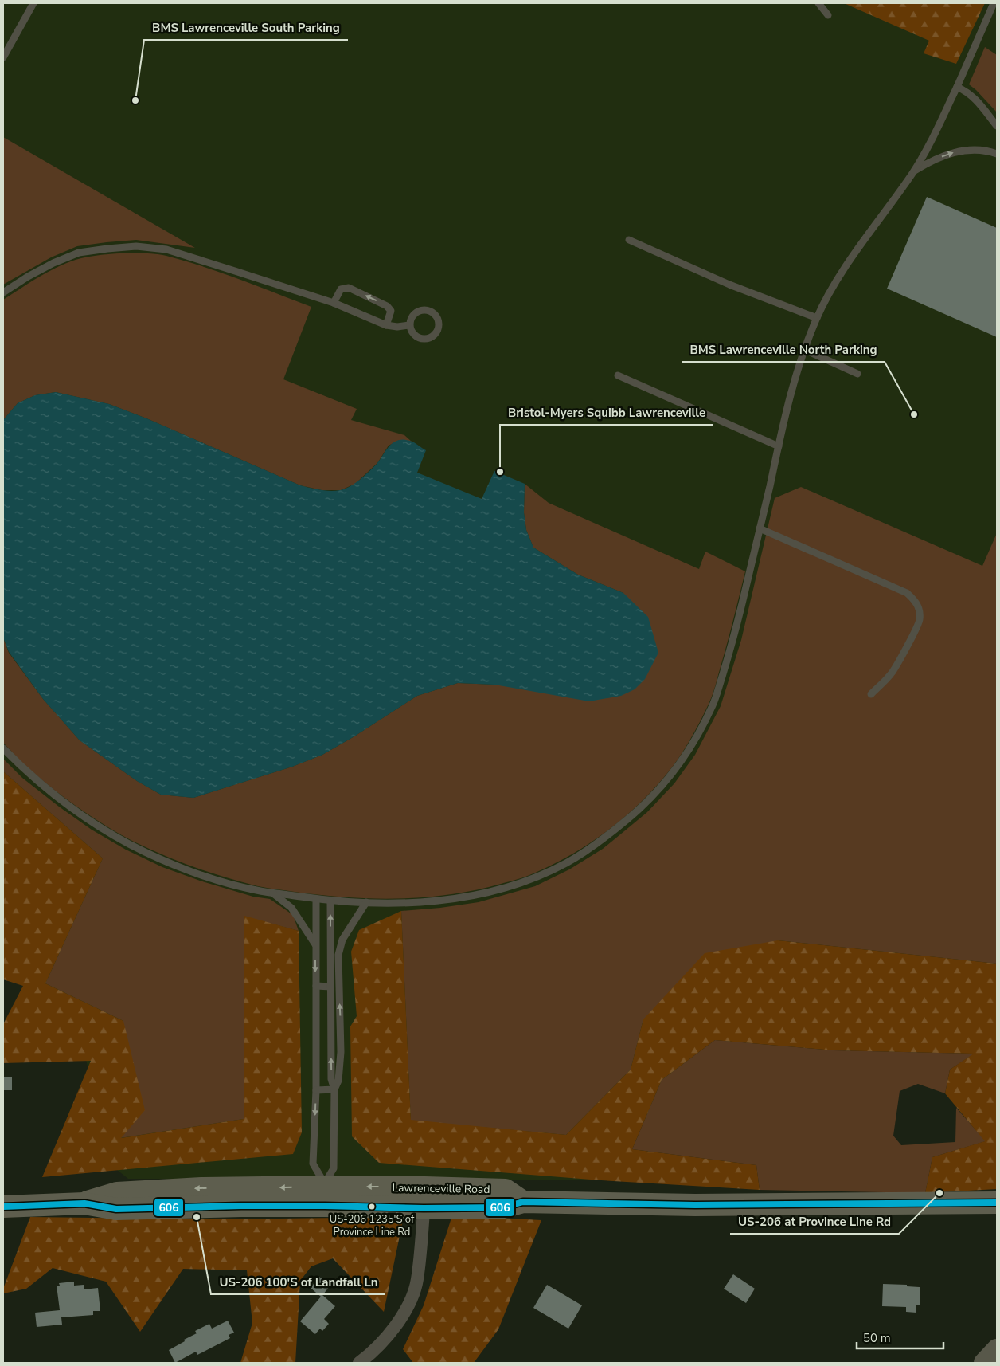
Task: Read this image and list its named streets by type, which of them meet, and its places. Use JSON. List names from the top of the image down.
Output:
{
  "streets": {
    "highway": ["Lawrenceville Road"]
  },
  "places": [
    "BMS Lawrenceville South Parking",
    "BMS Lawrenceville North Parking",
    "Bristol-Myers Squibb Lawrenceville",
    "US-206 at Province Line Rd",
    "US-206 1235'S of Province Line Rd",
    "US-206 100'S of Landfall Ln"
  ],
  "lines": ["transit line 606"],
  "scale_bar": "50 m"
}
